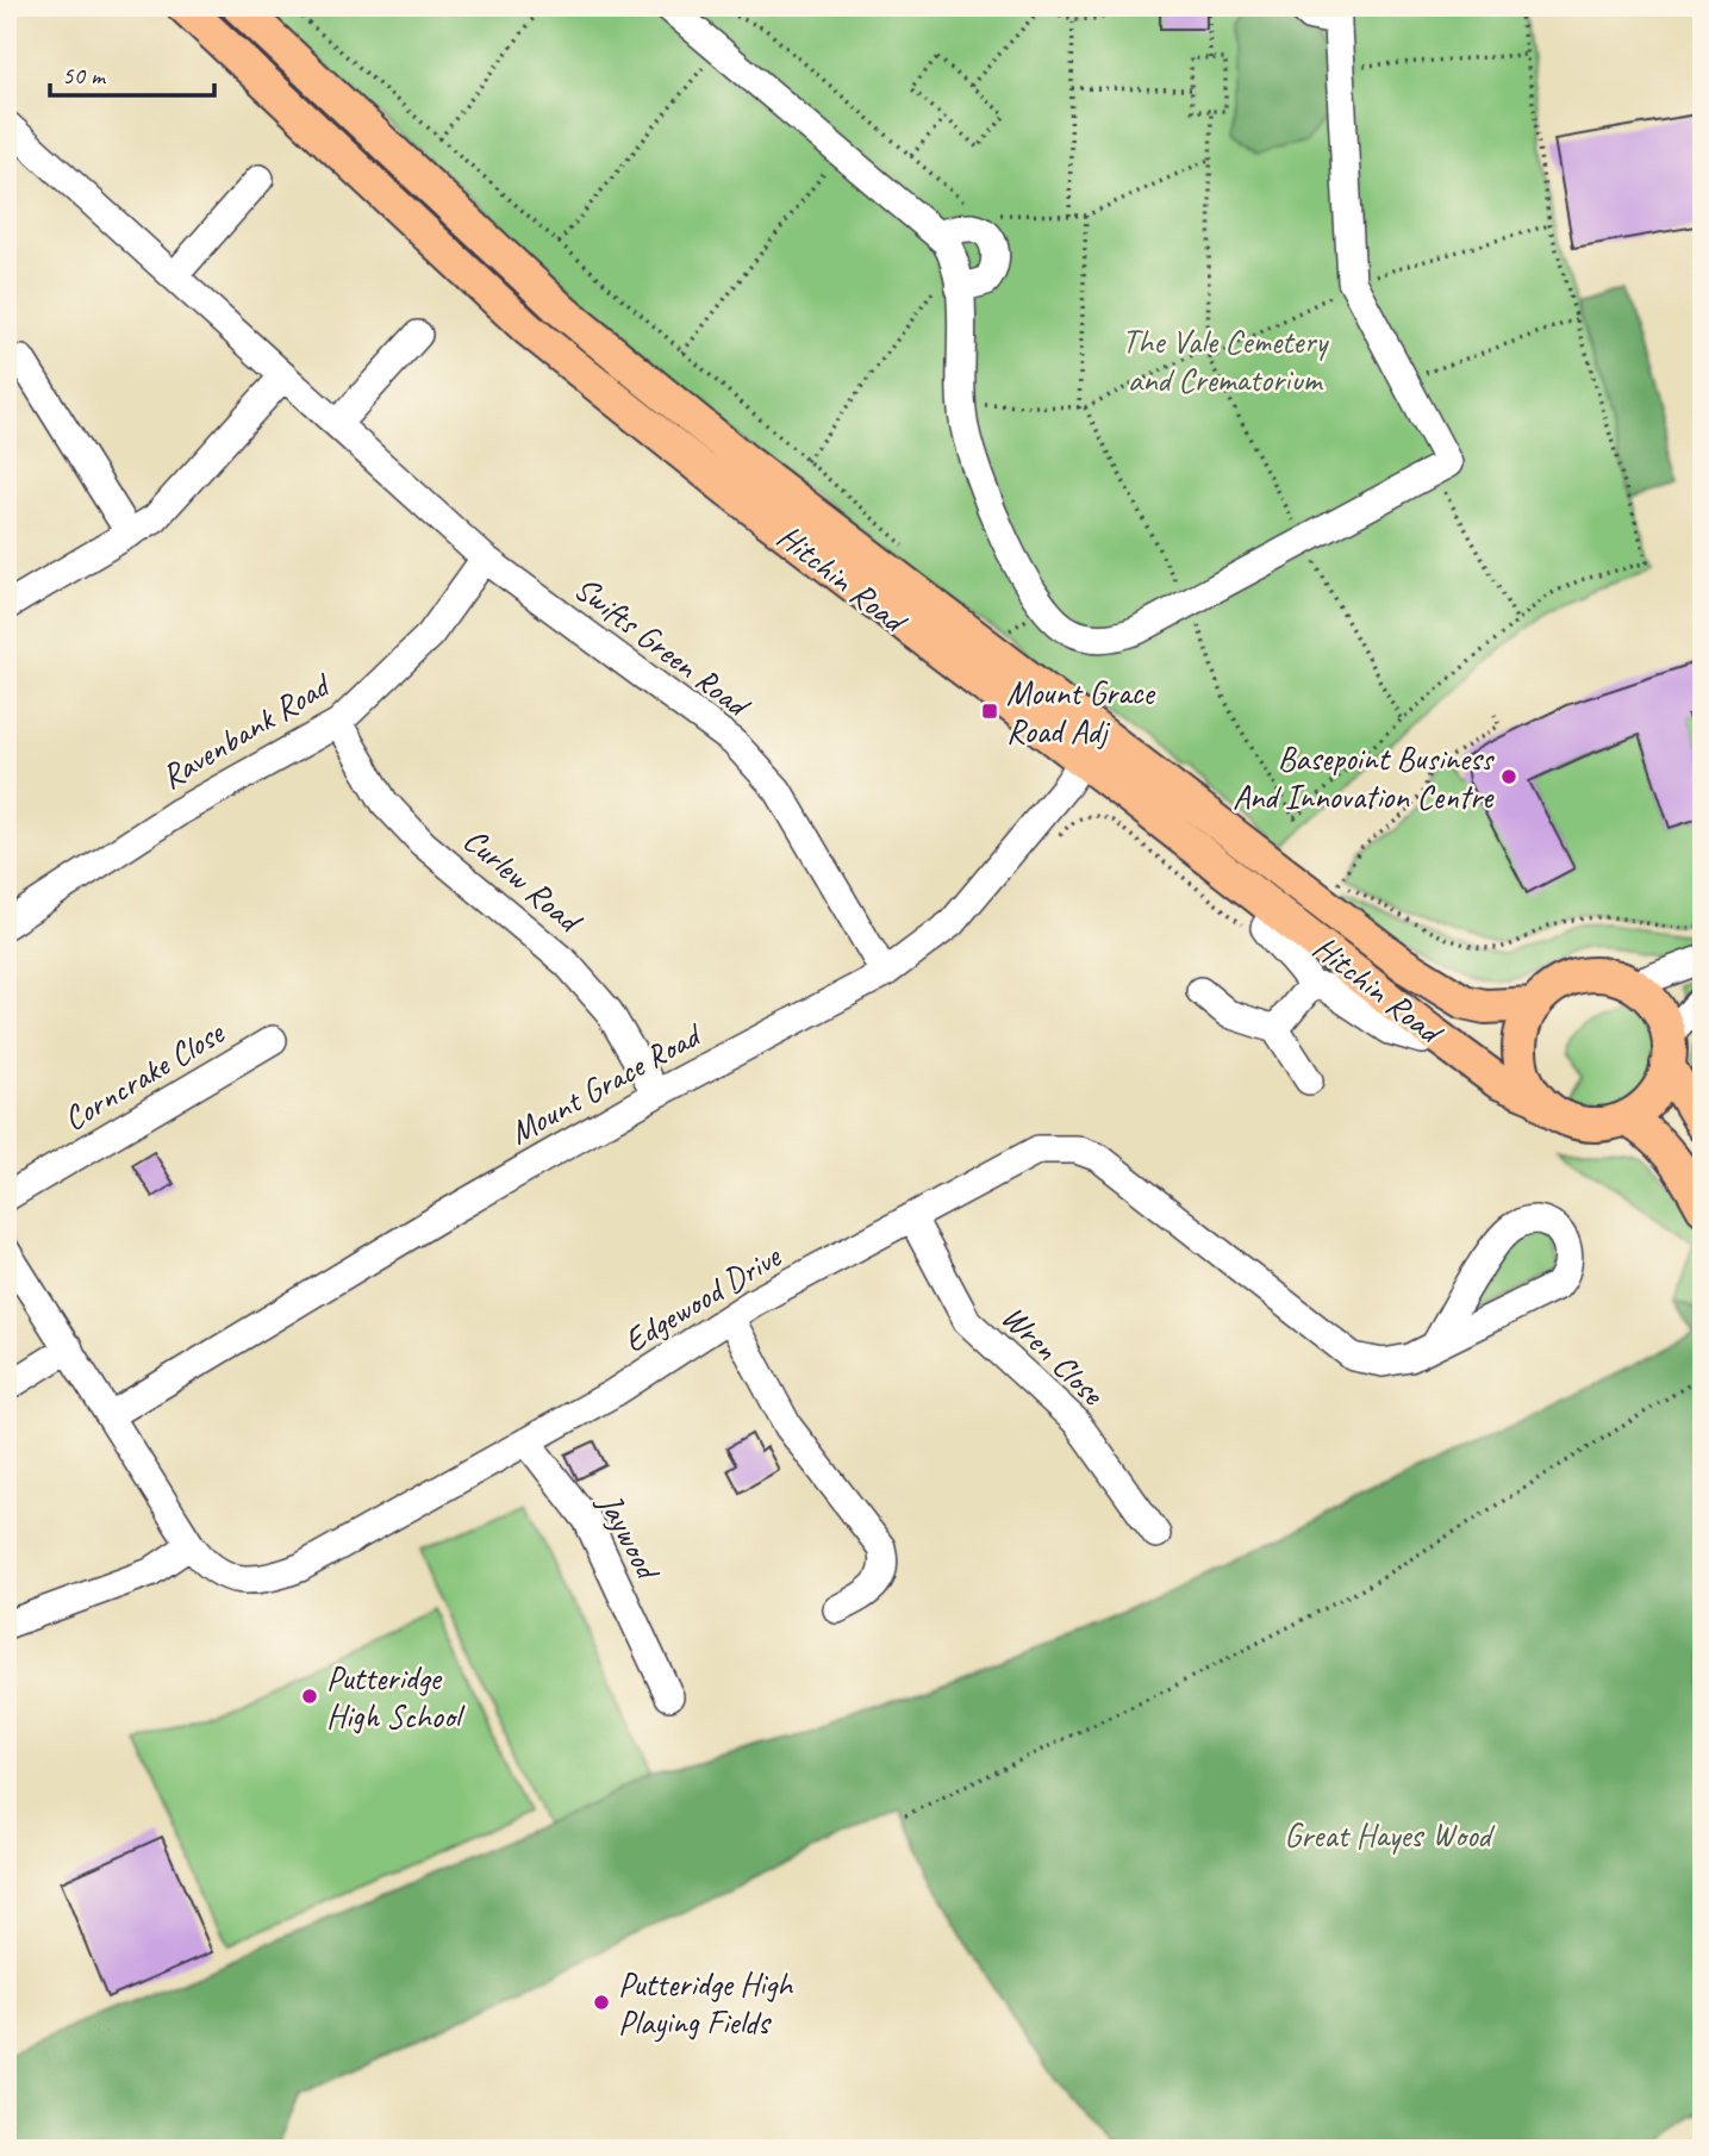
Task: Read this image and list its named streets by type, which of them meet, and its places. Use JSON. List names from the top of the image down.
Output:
{
  "streets": {
    "main road": ["Hitchin Road"],
    "street": [
      "Swifts Green Road",
      "Ravenbank Road",
      "Curlew Road",
      "Corncrake Close",
      "Mount Grace Road",
      "Edgewood Drive",
      "Wren Close",
      "Jaywood"
    ]
  },
  "crossings": [
    ["Hitchin Road", "Mount Grace Road"],
    ["Swifts Green Road", "Ravenbank Road"],
    ["Swifts Green Road", "Mount Grace Road"],
    ["Ravenbank Road", "Curlew Road"],
    ["Curlew Road", "Mount Grace Road"],
    ["Mount Grace Road", "Edgewood Drive"],
    ["Edgewood Drive", "Wren Close"],
    ["Edgewood Drive", "Jaywood"]
  ],
  "parks": ["The Vale Cemetery and Crematorium", "Great Hayes Wood"],
  "places": {
    "transit": ["Mount Grace Road Adj"],
    "other": ["Basepoint Business And Innovation Centre", "Putteridge High School", "Putteridge High Playing Fields"]
  },
  "scale_bar": "50 m"
}
